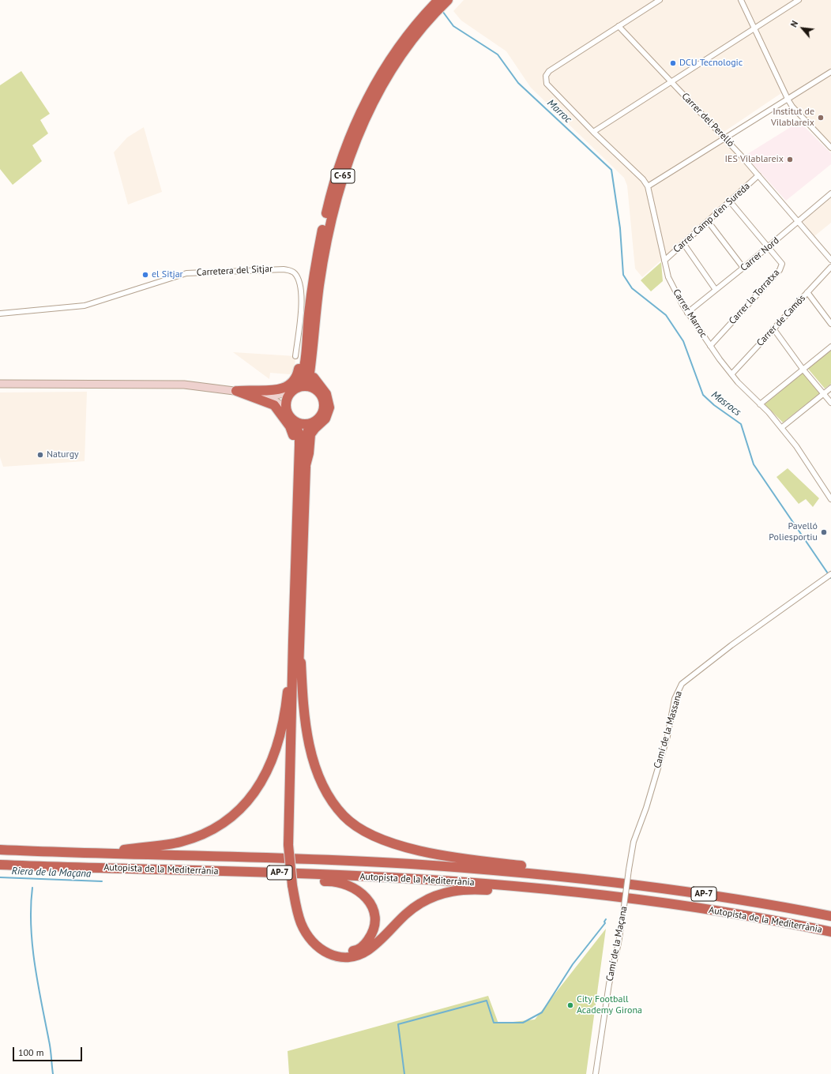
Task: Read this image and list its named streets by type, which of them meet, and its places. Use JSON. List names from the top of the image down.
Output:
{
  "streets": {
    "highway": ["C-65", "Autopista de la Mediterrània", "AP-7"],
    "street": [
      "Carrer del Perelló",
      "Carrer Camp d'en Sureda",
      "Carrer Nord",
      "Carretera del Sitjar",
      "Carrer la Torratxa",
      "Carrer Marroc",
      "Carrer de Camós",
      "Camí de la Massana",
      "Camí de la Maçana"
    ]
  },
  "crossings": [
    ["Carrer del Perelló", "Carrer Camp d'en Sureda"],
    ["Carrer del Perelló", "Carrer Nord"],
    ["Carrer del Perelló", "Carrer Marroc"],
    ["Carrer Camp d'en Sureda", "Carrer Marroc"],
    ["Carrer Nord", "Carrer la Torratxa"],
    ["Carrer Nord", "Carrer Marroc"],
    ["Carrer la Torratxa", "Carrer Marroc"],
    ["Carrer Marroc", "Carrer de Camós"],
    ["Camí de la Massana", "Camí de la Maçana"]
  ],
  "water": ["Marroc", "Masrocs", "Riera de la Maçana"],
  "places": [
    "DCU Tecnologic",
    "Institut de Vilablareix",
    "IES Vilablareix",
    "el Sitjar",
    "Naturgy",
    "Pavelló Poliesportiu",
    "City Football Academy Girona"
  ],
  "scale_bar": "100 m",
  "north": "top left"
}
